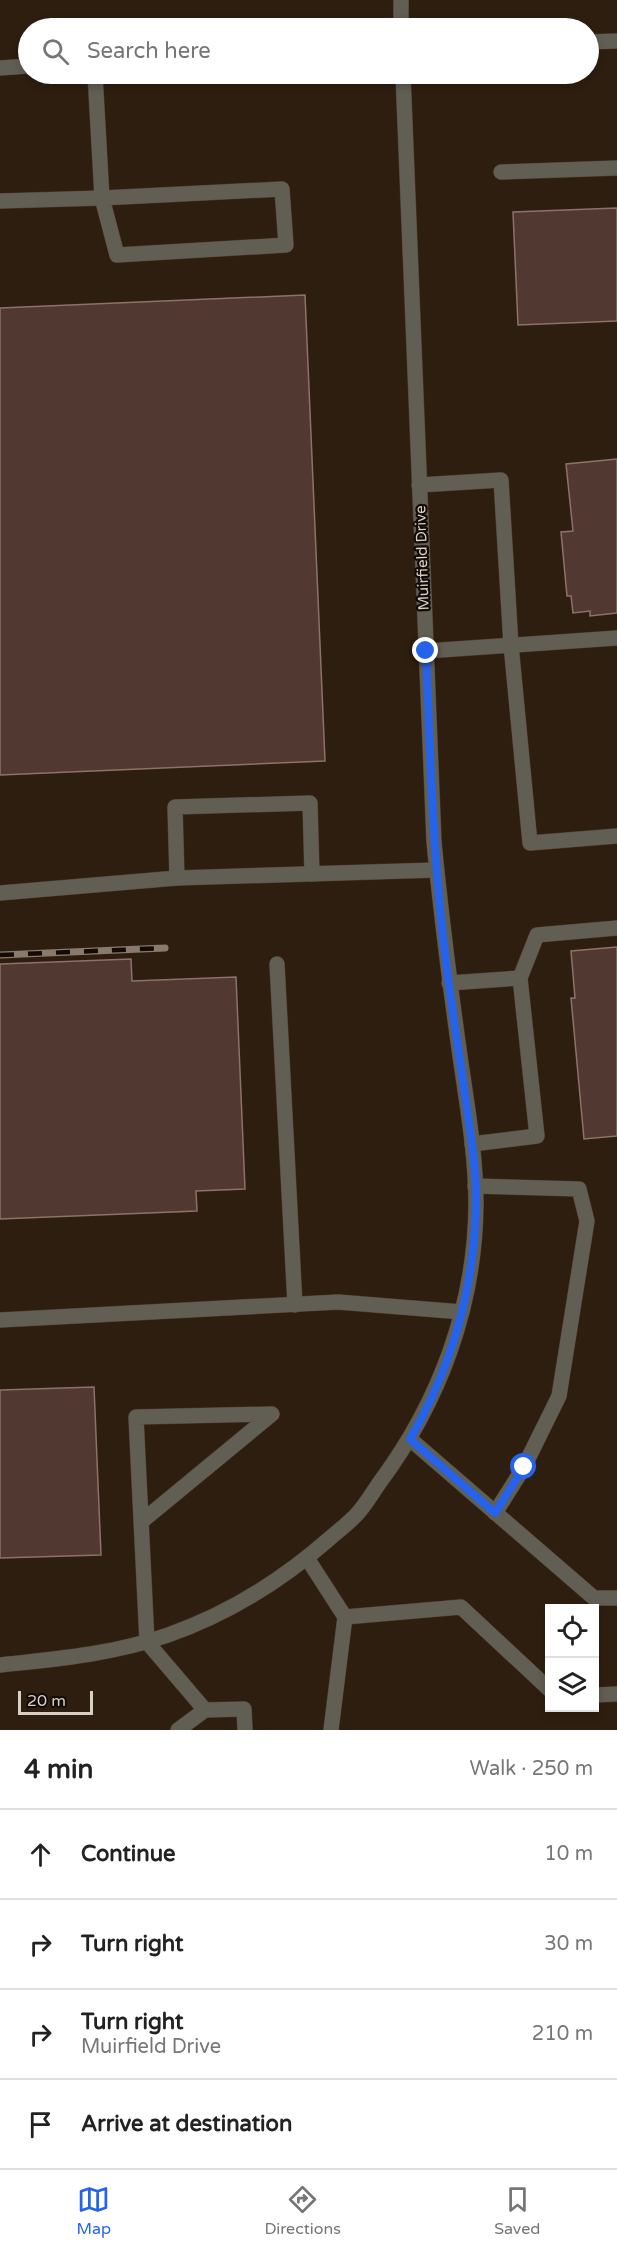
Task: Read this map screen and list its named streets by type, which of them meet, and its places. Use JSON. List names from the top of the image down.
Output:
{
  "streets": {
    "street": ["Muirfield Drive"]
  },
  "scale_bar": "20 m",
  "page": {
    "search": "Search here",
    "scale": "20 m",
    "heading": ["4 min", "Walk · 250 m"],
    "list": [
      ["Continue", "10 m"],
      ["Turn right", "30 m"],
      ["Turn right", "Muirfield Drive", "210 m"],
      "Arrive at destination"
    ],
    "nav": ["Map", "Directions", "Saved"]
  }
}
